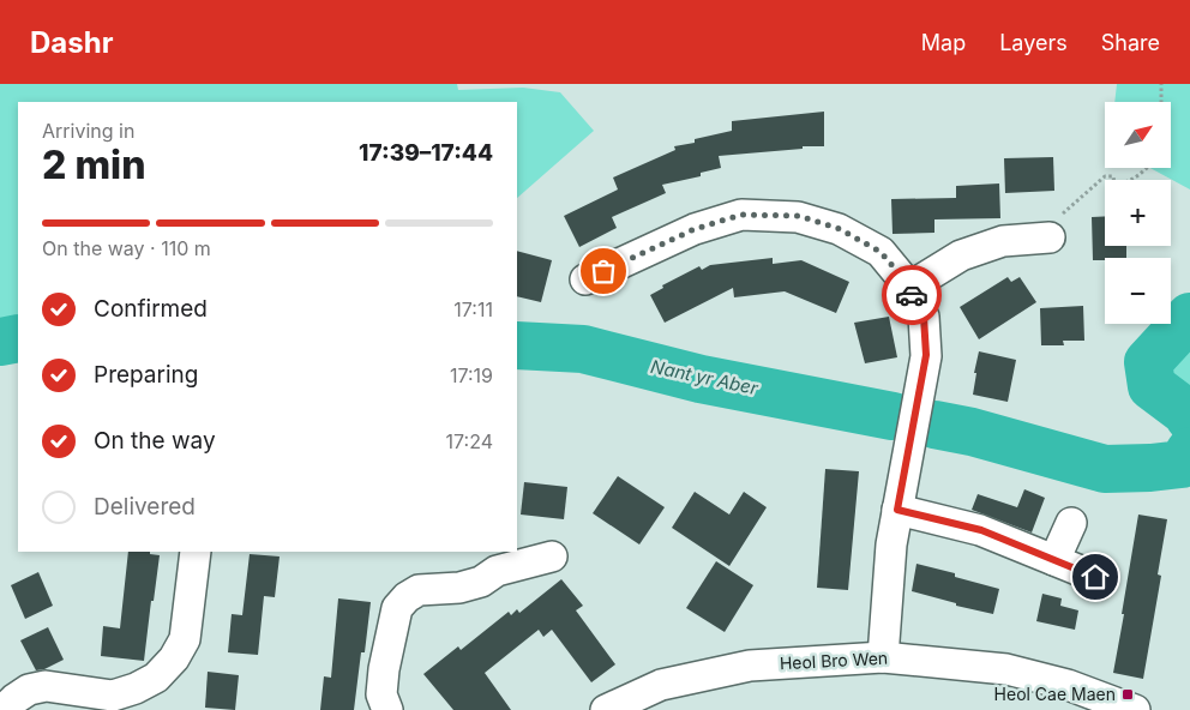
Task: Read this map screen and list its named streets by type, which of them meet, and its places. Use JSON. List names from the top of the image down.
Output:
{
  "streets": {
    "street": ["Heol Bro Wen"]
  },
  "water": ["Nant yr Aber"],
  "places": {
    "transit": ["Heol Cae Maen"]
  },
  "north": "top right",
  "page": {
    "header": "Dashr",
    "nav": ["Map", "Layers", "Share"],
    "map_buttons": ["+", "−"],
    "heading": ["2 min", "Arriving in", "17:39–17:44"],
    "bar": "On the way · 110 m",
    "list": [
      ["Confirmed", "17:11"],
      ["Preparing", "17:19"],
      ["On the way", "17:24"],
      "Delivered"
    ]
  }
}
